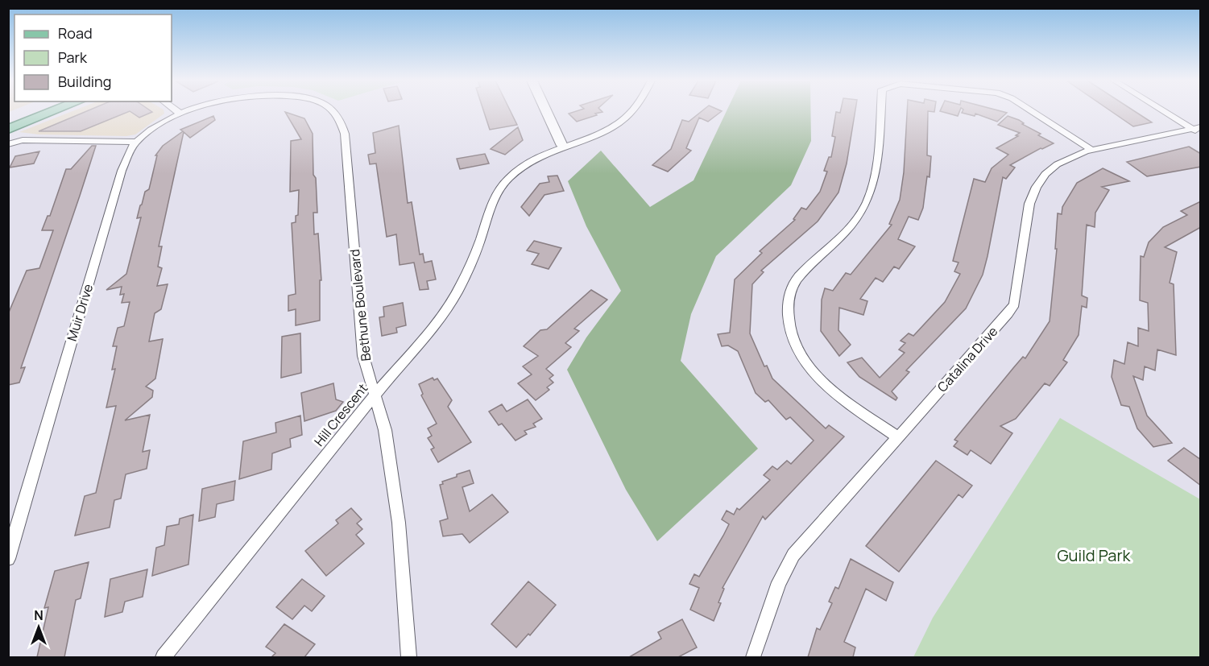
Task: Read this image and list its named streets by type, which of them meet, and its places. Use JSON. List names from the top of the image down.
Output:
{
  "streets": {
    "street": [
      "Bethune Boulevard",
      "Muir Drive",
      "Catalina Drive",
      "Hill Crescent"
    ]
  },
  "crossings": [
    ["Bethune Boulevard", "Hill Crescent"]
  ],
  "parks": ["Guild Park"],
  "legend": ["Road", "Park", "Building"],
  "north": "top"
}
